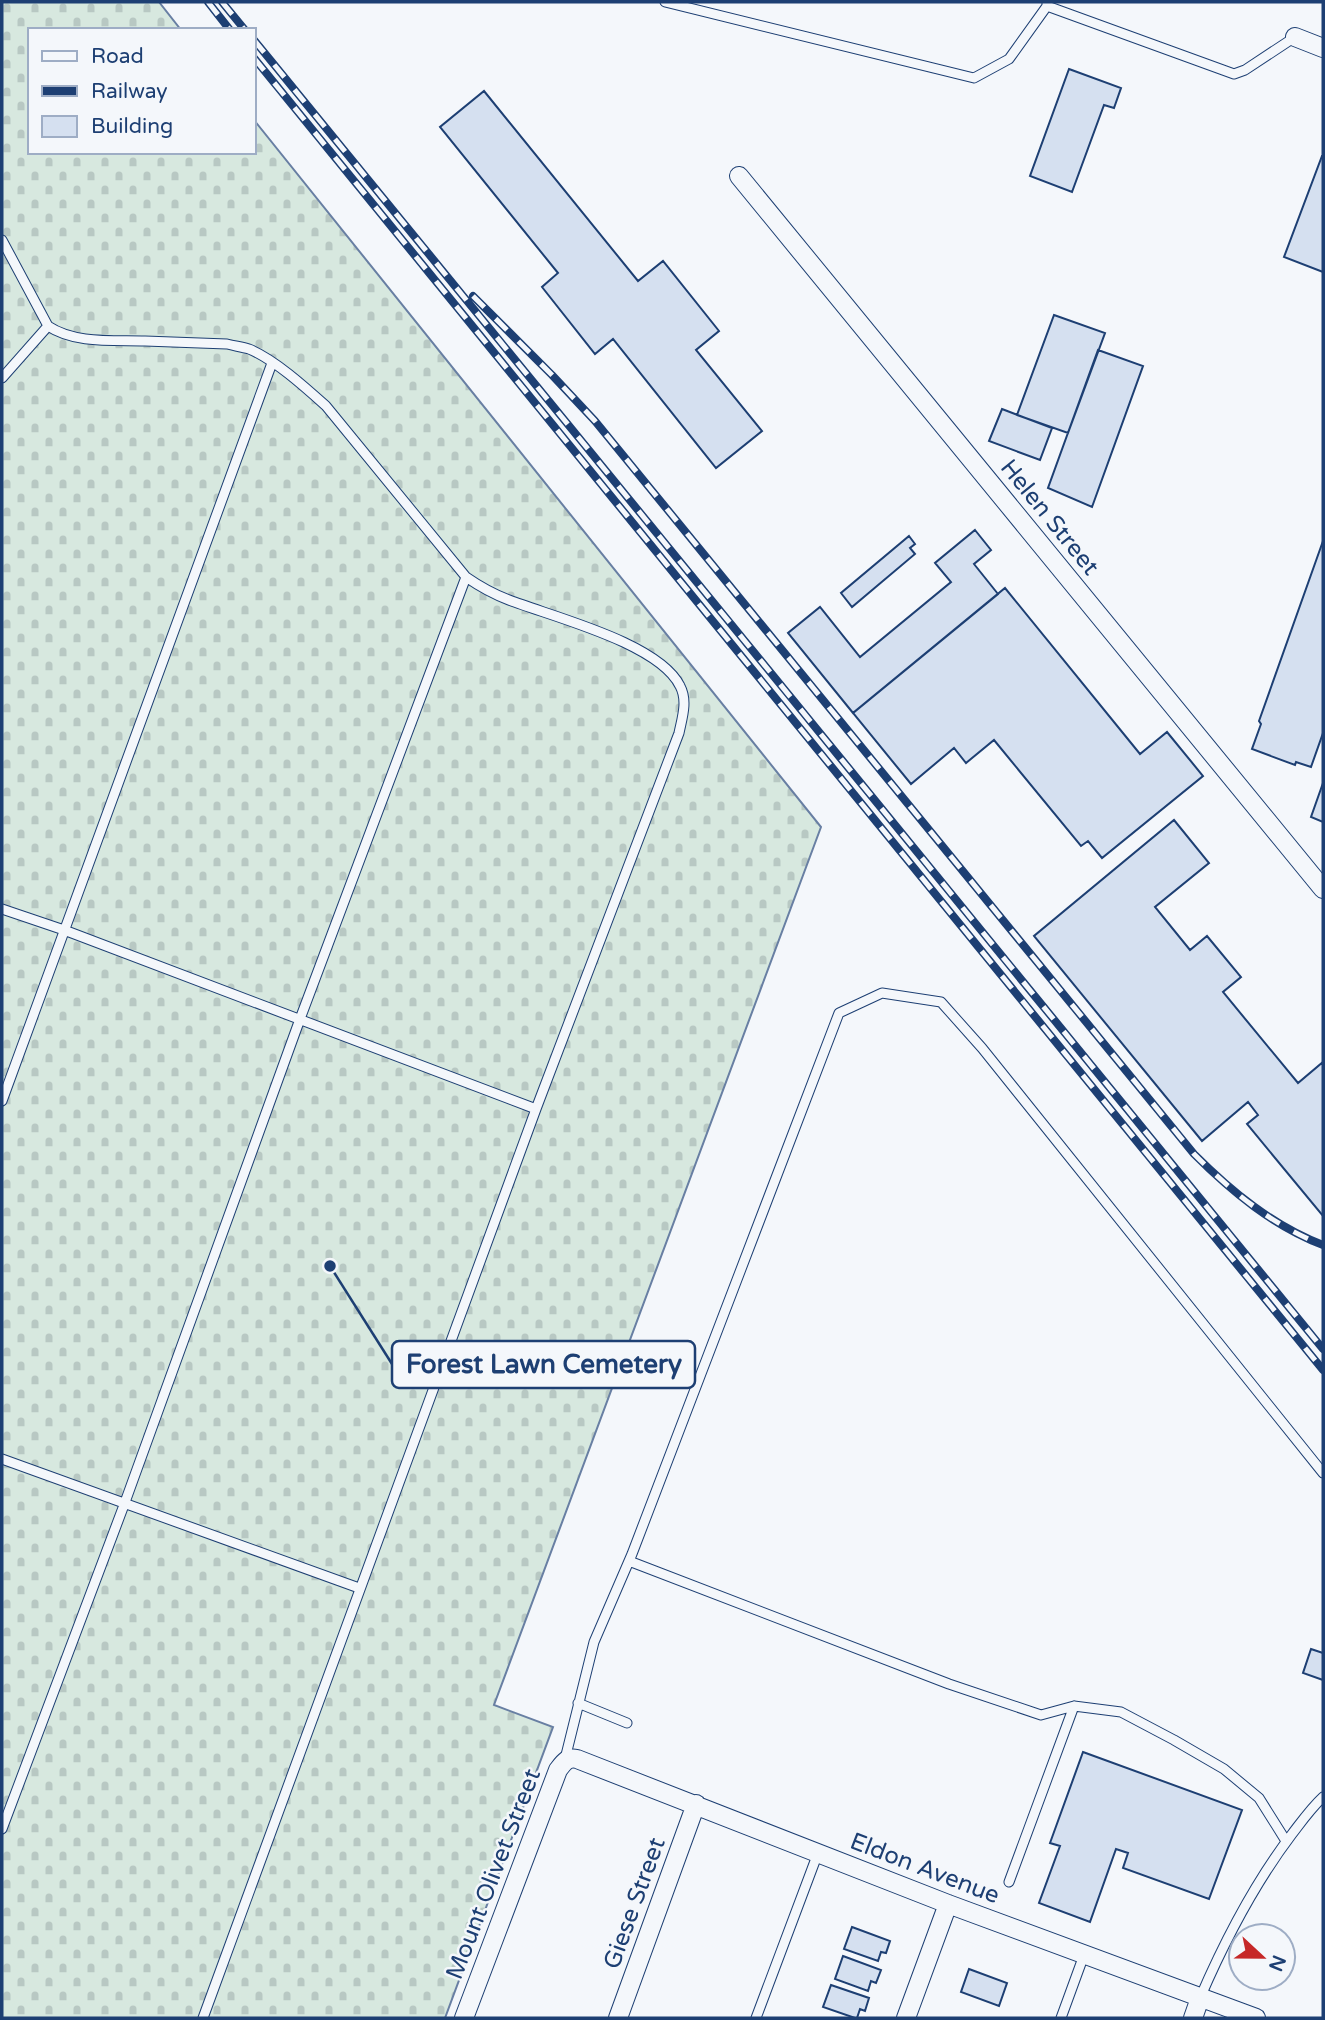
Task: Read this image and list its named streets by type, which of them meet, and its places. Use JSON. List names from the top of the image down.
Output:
{
  "streets": {
    "street": [
      "Helen Street",
      "Eldon Avenue",
      "Mount Olivet Street",
      "Giese Street"
    ]
  },
  "crossings": [
    ["Eldon Avenue", "Mount Olivet Street"],
    ["Eldon Avenue", "Giese Street"]
  ],
  "places": ["Forest Lawn Cemetery"],
  "legend": ["Road", "Railway", "Building"],
  "north": "right"
}
